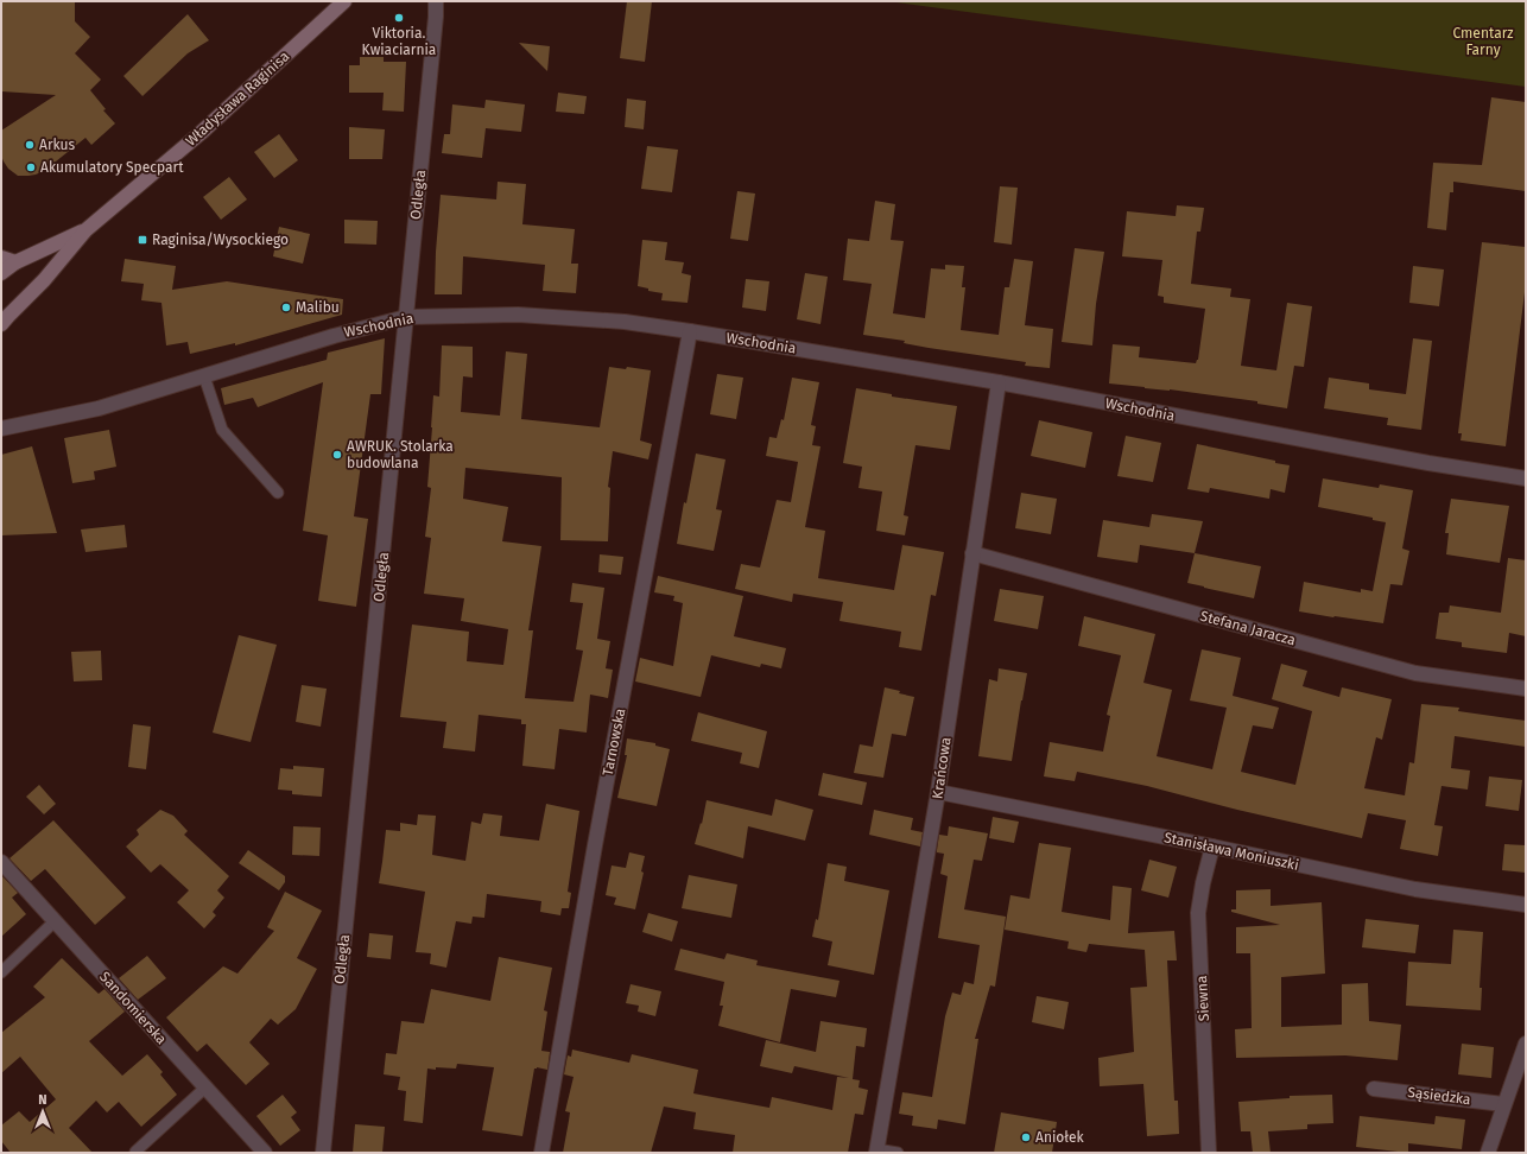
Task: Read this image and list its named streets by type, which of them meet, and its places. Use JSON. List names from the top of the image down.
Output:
{
  "streets": {
    "street": [
      "Władysława Raginisa",
      "Odległa",
      "Wschodnia",
      "Stefana Jaracza",
      "Tarnowska",
      "Krańcowa",
      "Stanisława Moniuszki",
      "Siewna",
      "Sandomierska",
      "Sąsiedzka"
    ]
  },
  "crossings": [
    ["Odległa", "Wschodnia"],
    ["Wschodnia", "Tarnowska"],
    ["Wschodnia", "Krańcowa"],
    ["Stefana Jaracza", "Krańcowa"],
    ["Krańcowa", "Stanisława Moniuszki"],
    ["Stanisława Moniuszki", "Siewna"]
  ],
  "parks": ["Cmentarz Farny"],
  "places": {
    "other": [
      "Viktoria. Kwiaciarnia",
      "Arkus",
      "Akumulatory Specpart",
      "Malibu",
      "AWRUK. Stolarka budowlana",
      "Aniołek"
    ],
    "transit": ["Raginisa/Wysockiego"]
  },
  "north": "top"
}
